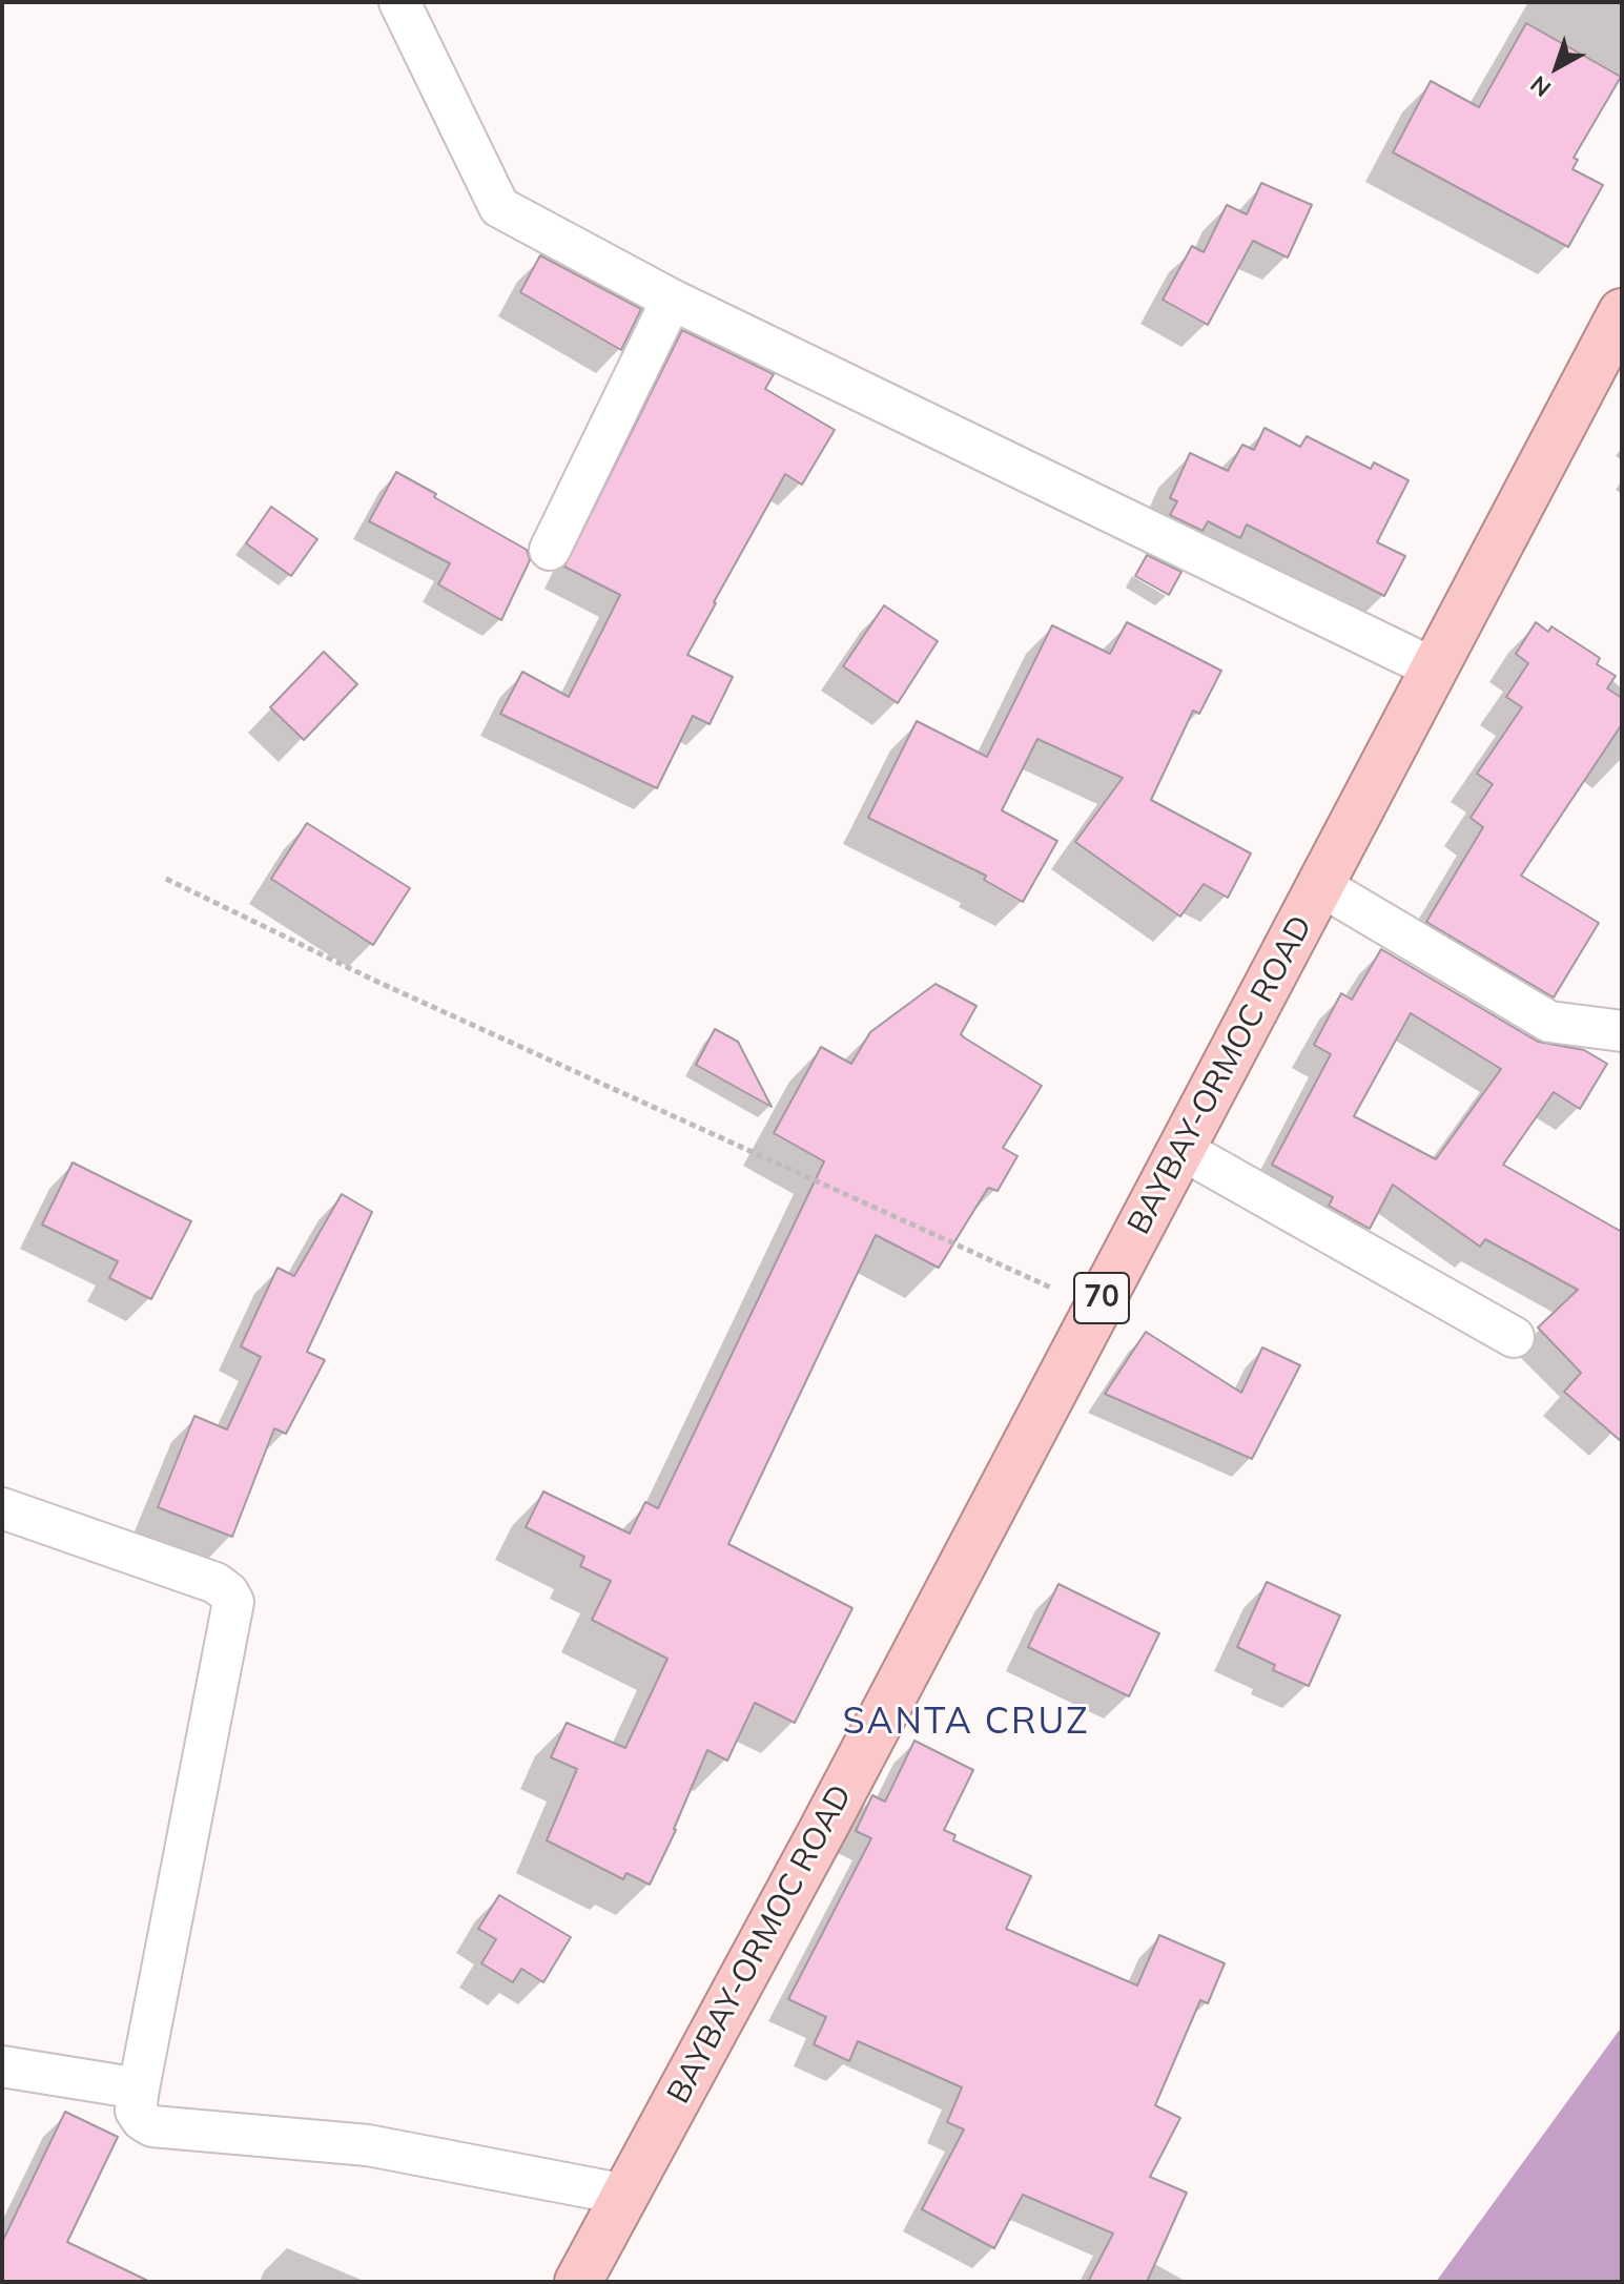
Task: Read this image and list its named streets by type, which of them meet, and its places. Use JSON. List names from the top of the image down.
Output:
{
  "streets": {
    "highway": ["BAYBAY-ORMOC ROAD", "70"]
  },
  "districts": ["SANTA CRUZ"],
  "north": "bottom left"
}
